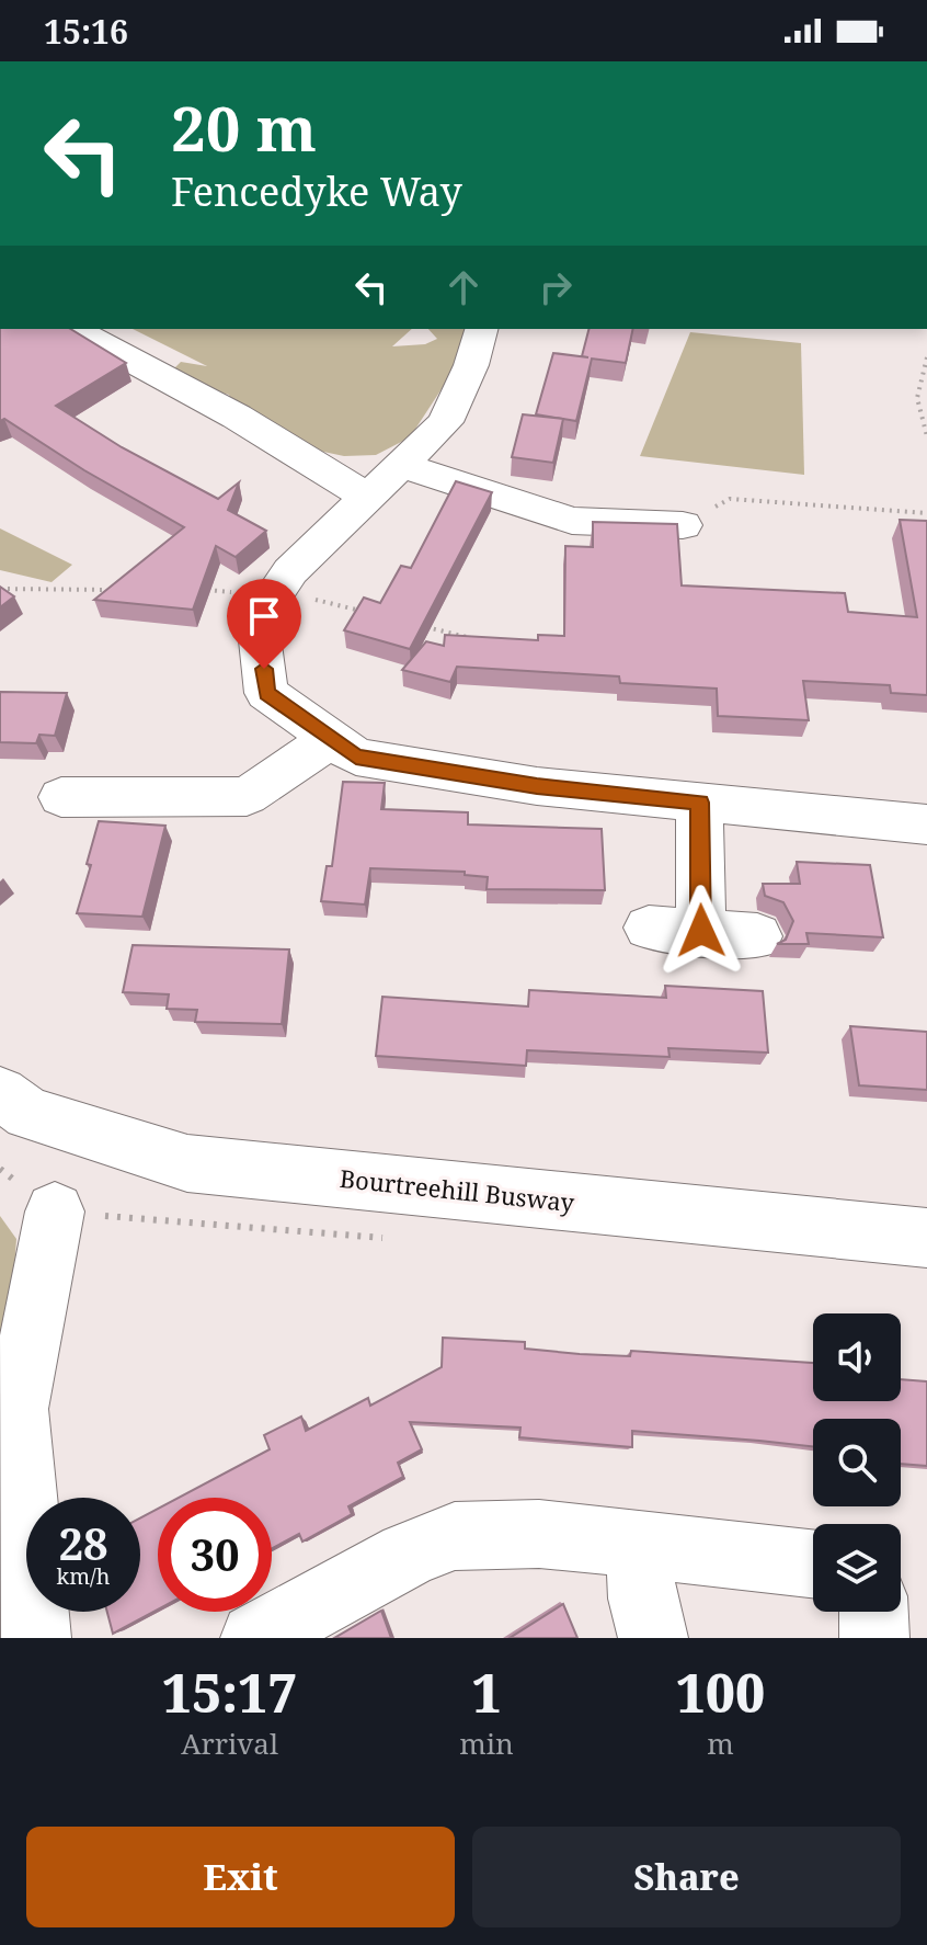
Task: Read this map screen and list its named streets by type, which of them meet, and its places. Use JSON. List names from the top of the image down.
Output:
{
  "streets": {
    "street": ["Bourtreehill Busway"]
  },
  "page": {
    "status": "15:16",
    "turn": ["20 m", "Fencedyke Way"],
    "speed": "28 km/h",
    "limit": "30",
    "eta": [
      "15:17",
      "Arrival",
      "1",
      "min",
      "100",
      "m"
    ],
    "buttons": ["Exit", "Share"]
  }
}
